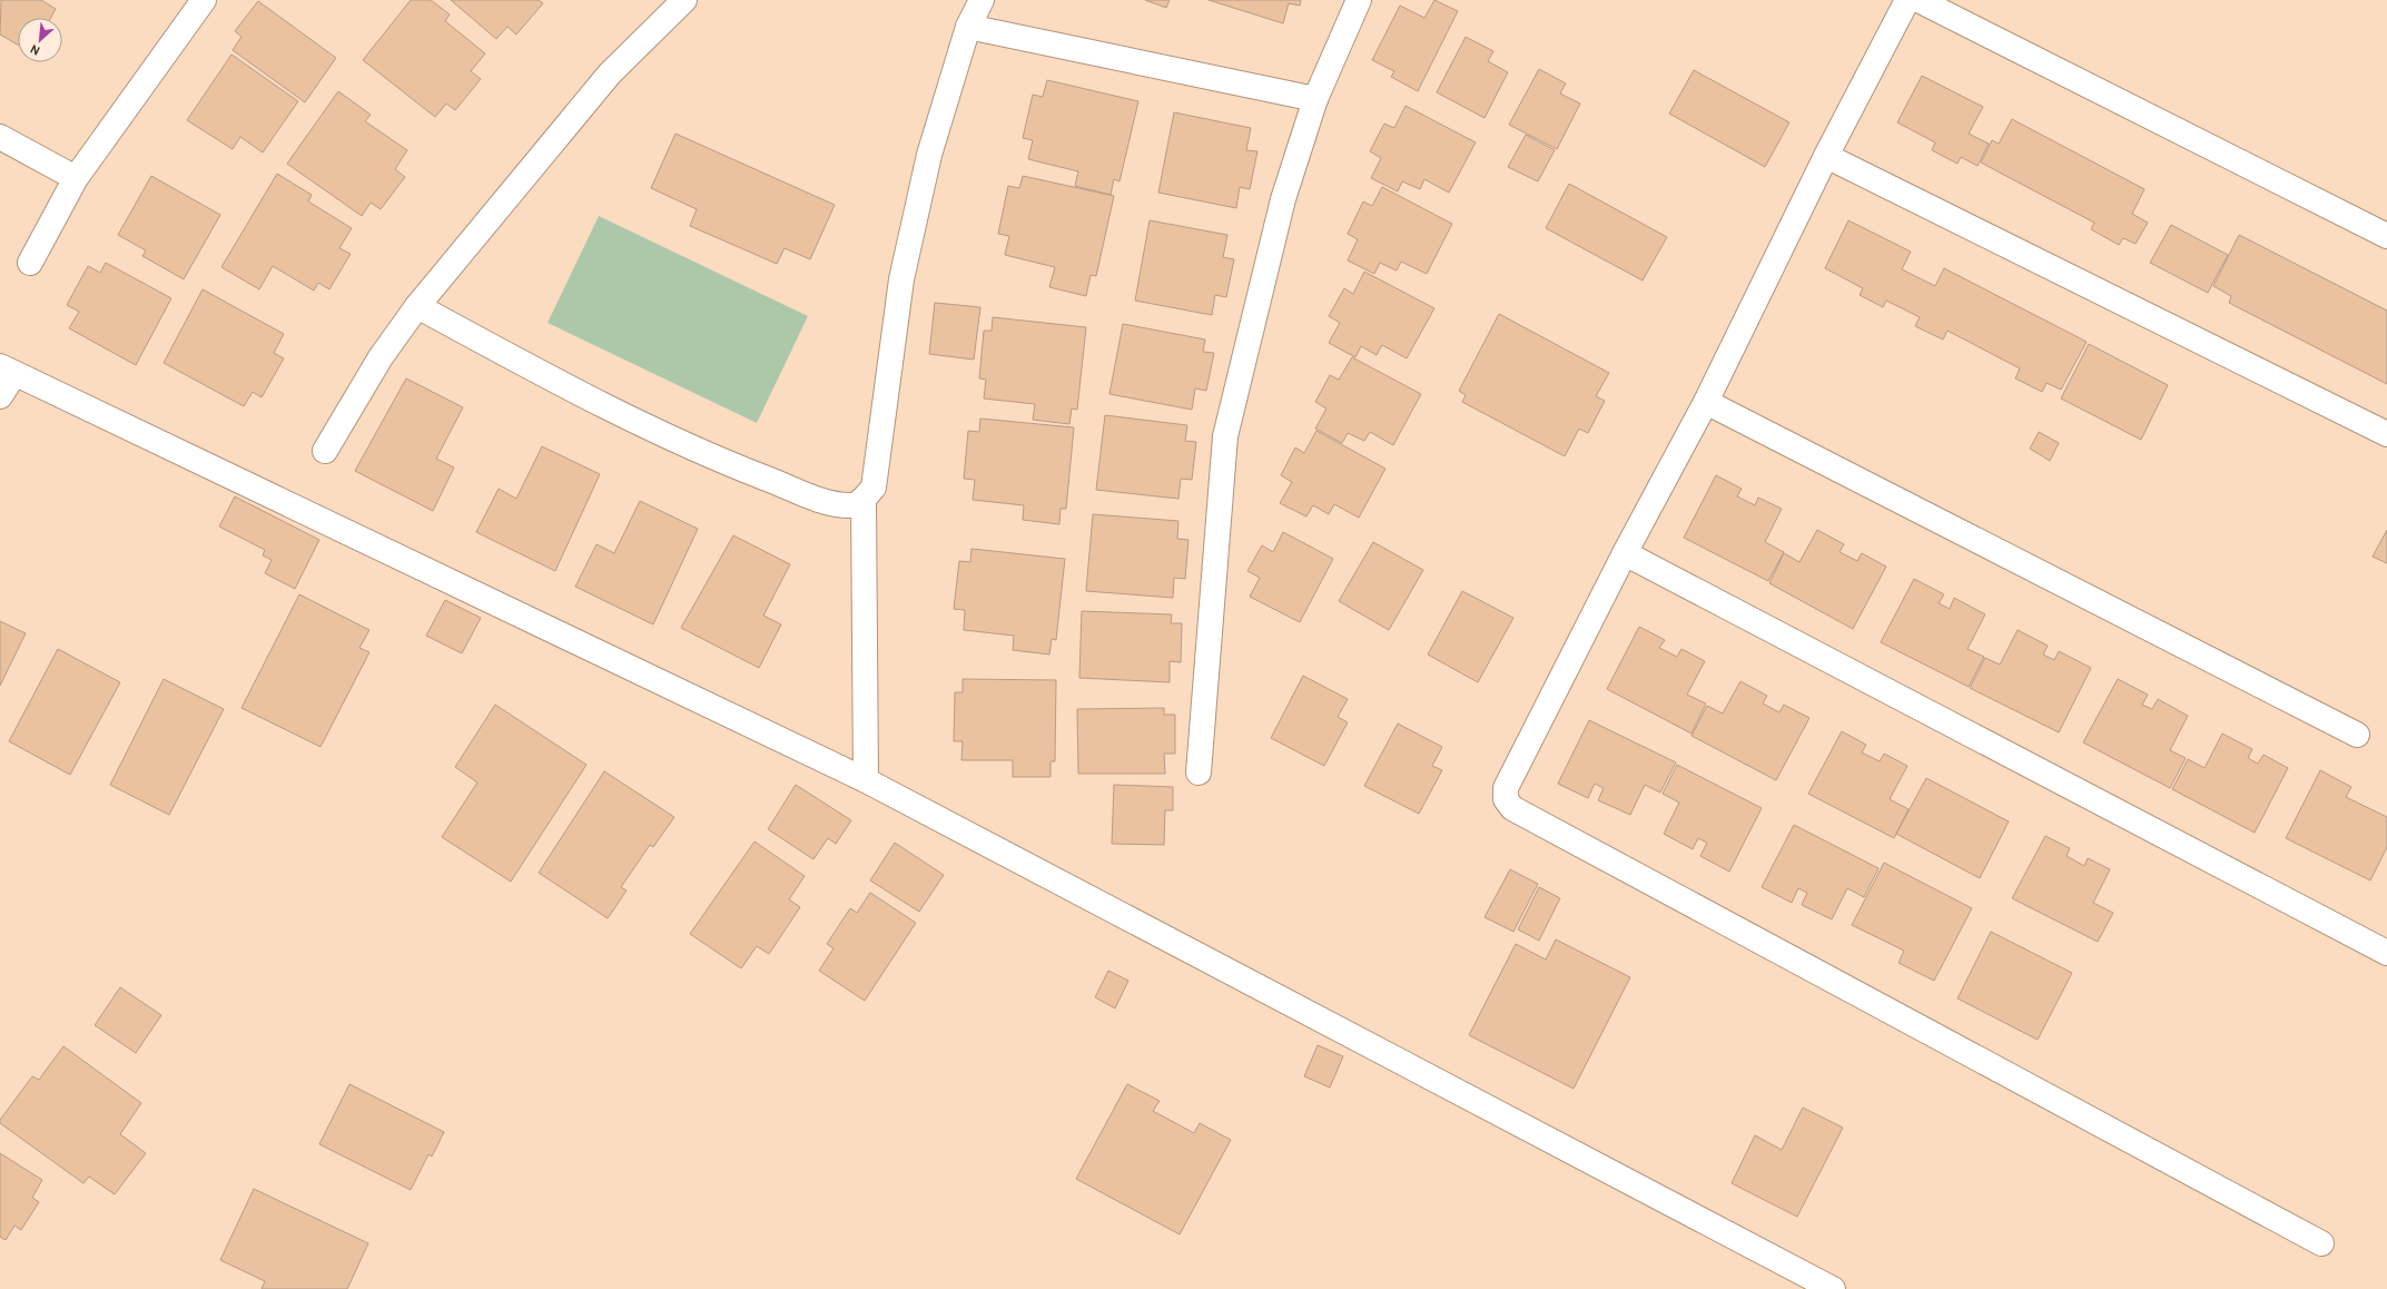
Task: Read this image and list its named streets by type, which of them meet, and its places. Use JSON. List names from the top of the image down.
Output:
{
  "north": "bottom left"
}
